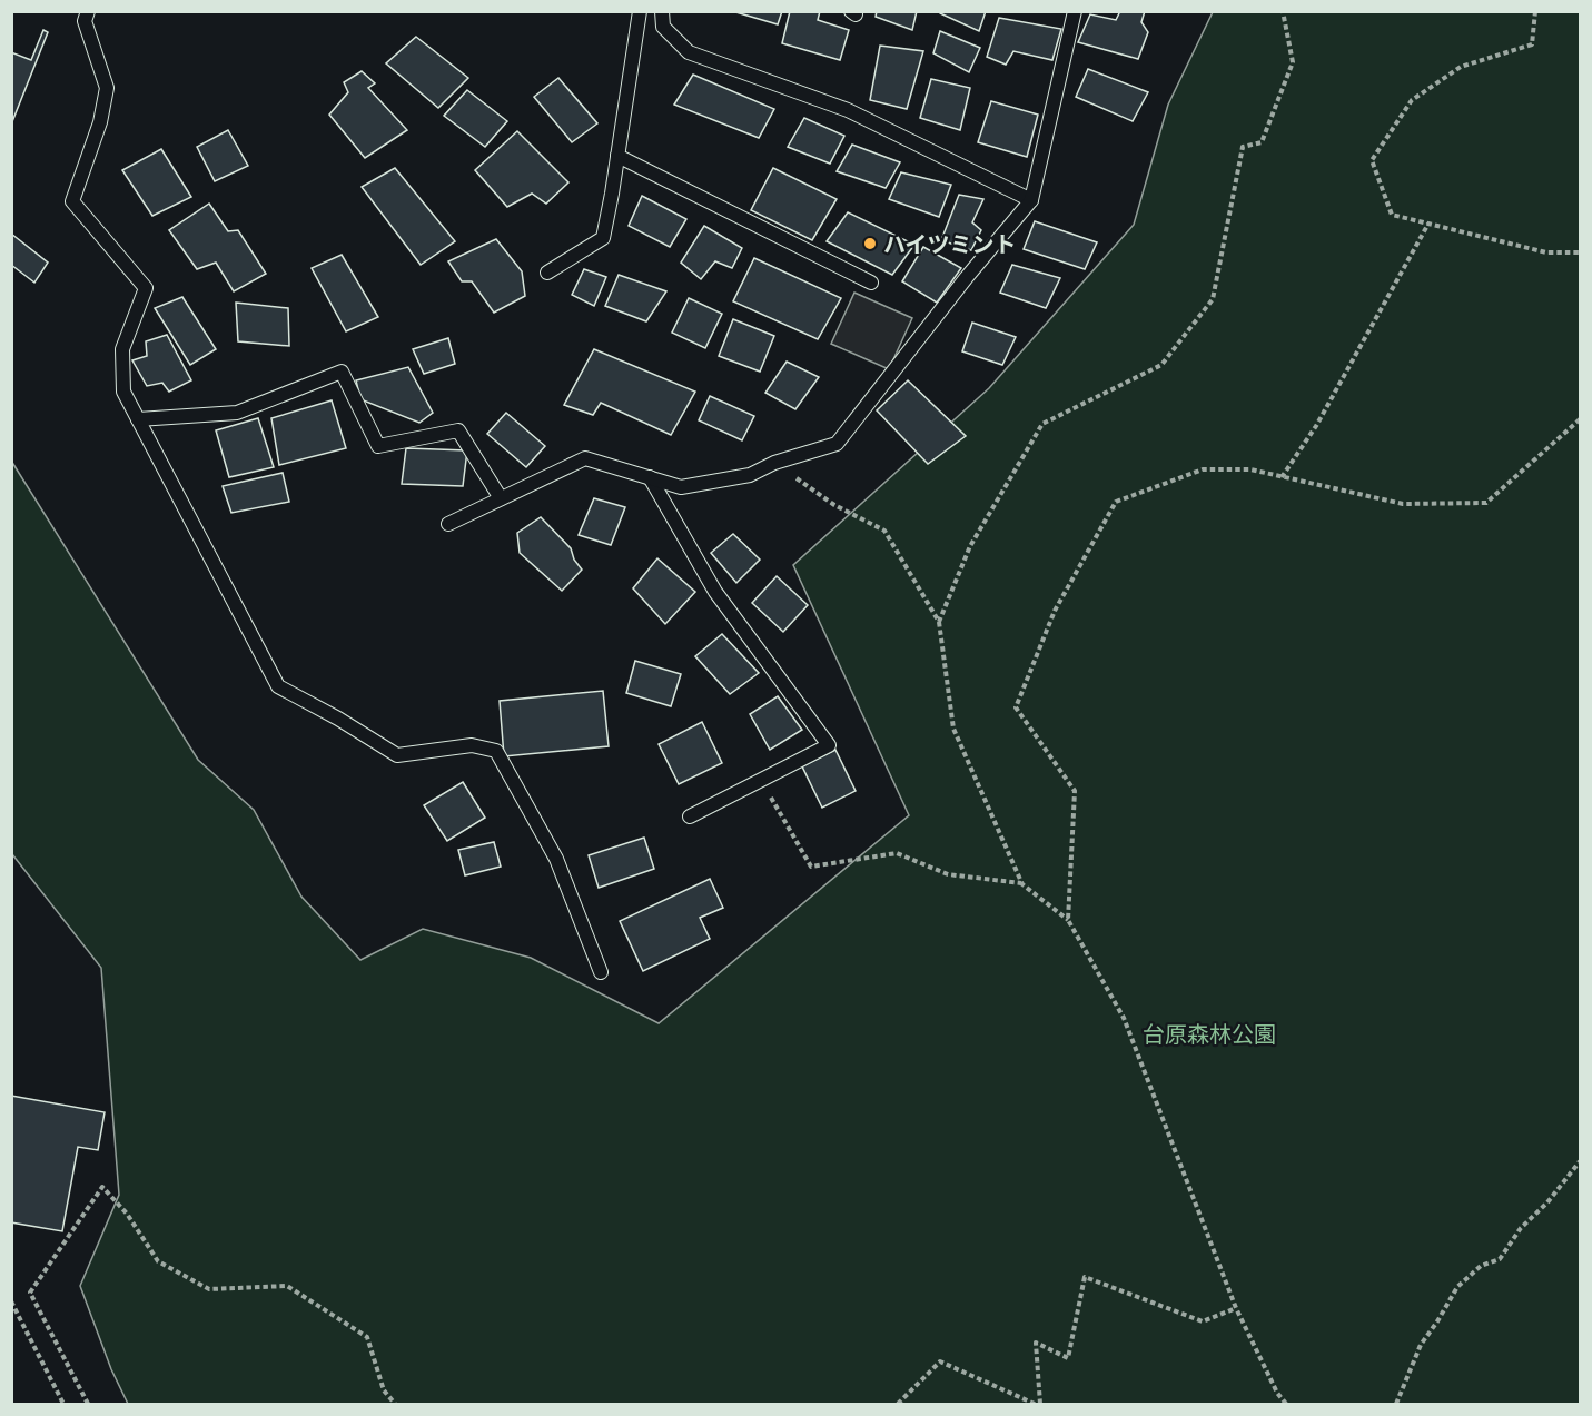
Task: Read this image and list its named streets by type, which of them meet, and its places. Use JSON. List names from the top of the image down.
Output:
{
  "parks": ["台原森林公園"],
  "places": ["ハイツミント"]
}
